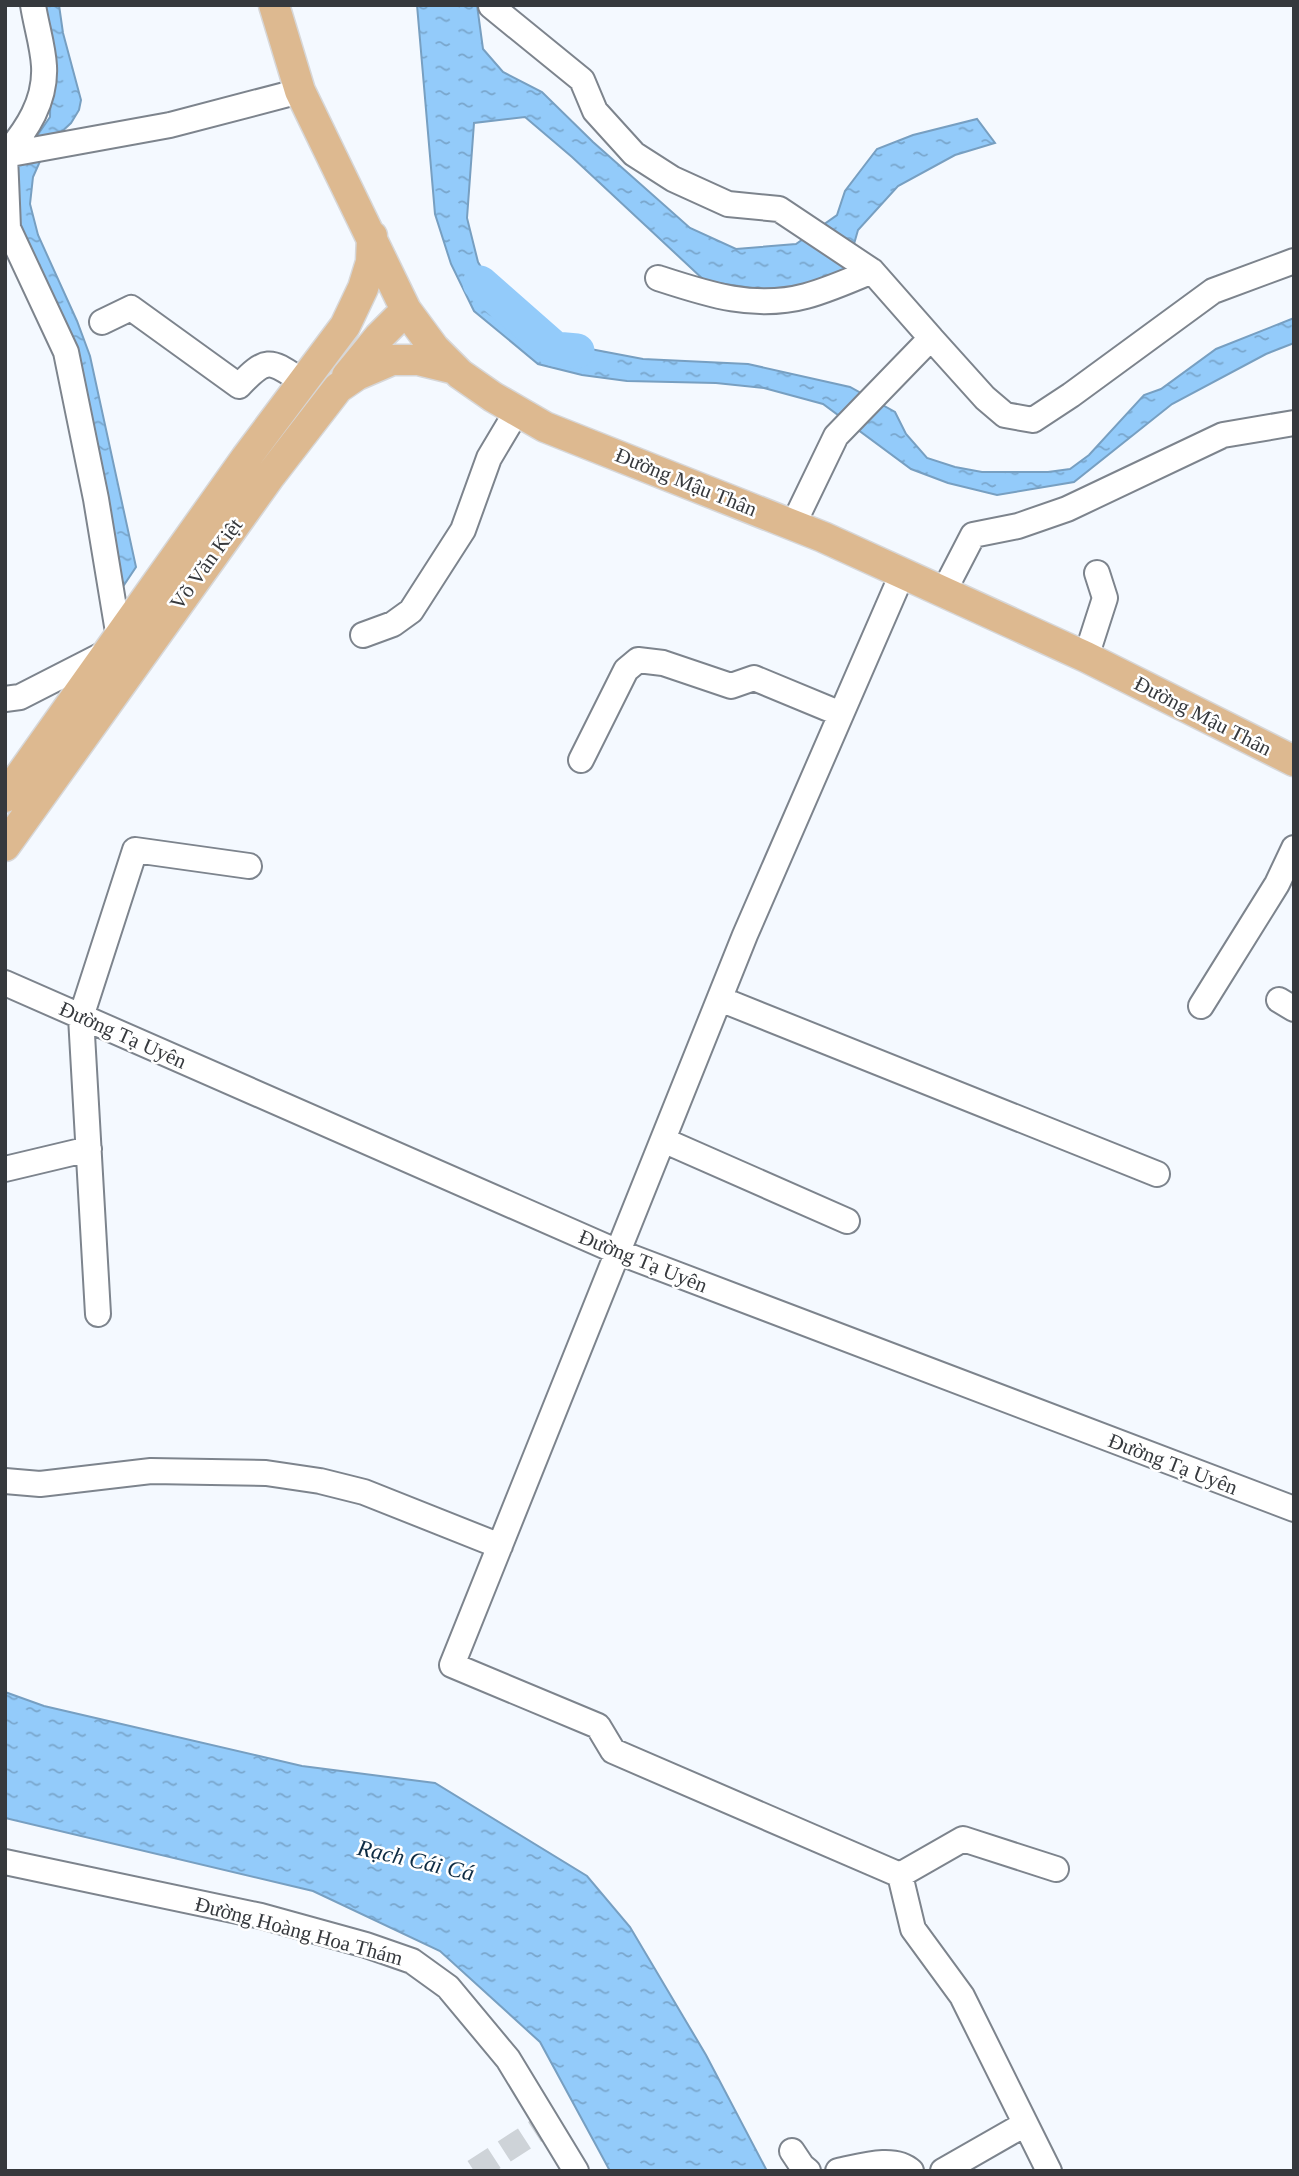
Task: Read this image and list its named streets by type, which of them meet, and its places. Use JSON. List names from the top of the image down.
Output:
{
  "streets": {
    "main road": ["Đường Mậu Thân", "Võ Văn Kiệt"],
    "street": ["Đường Tạ Uyên", "Đường Hoàng Hoa Thám"]
  },
  "crossings": [
    ["Đường Mậu Thân", "Võ Văn Kiệt"]
  ],
  "water": ["Rạch Cái Cá"]
}
